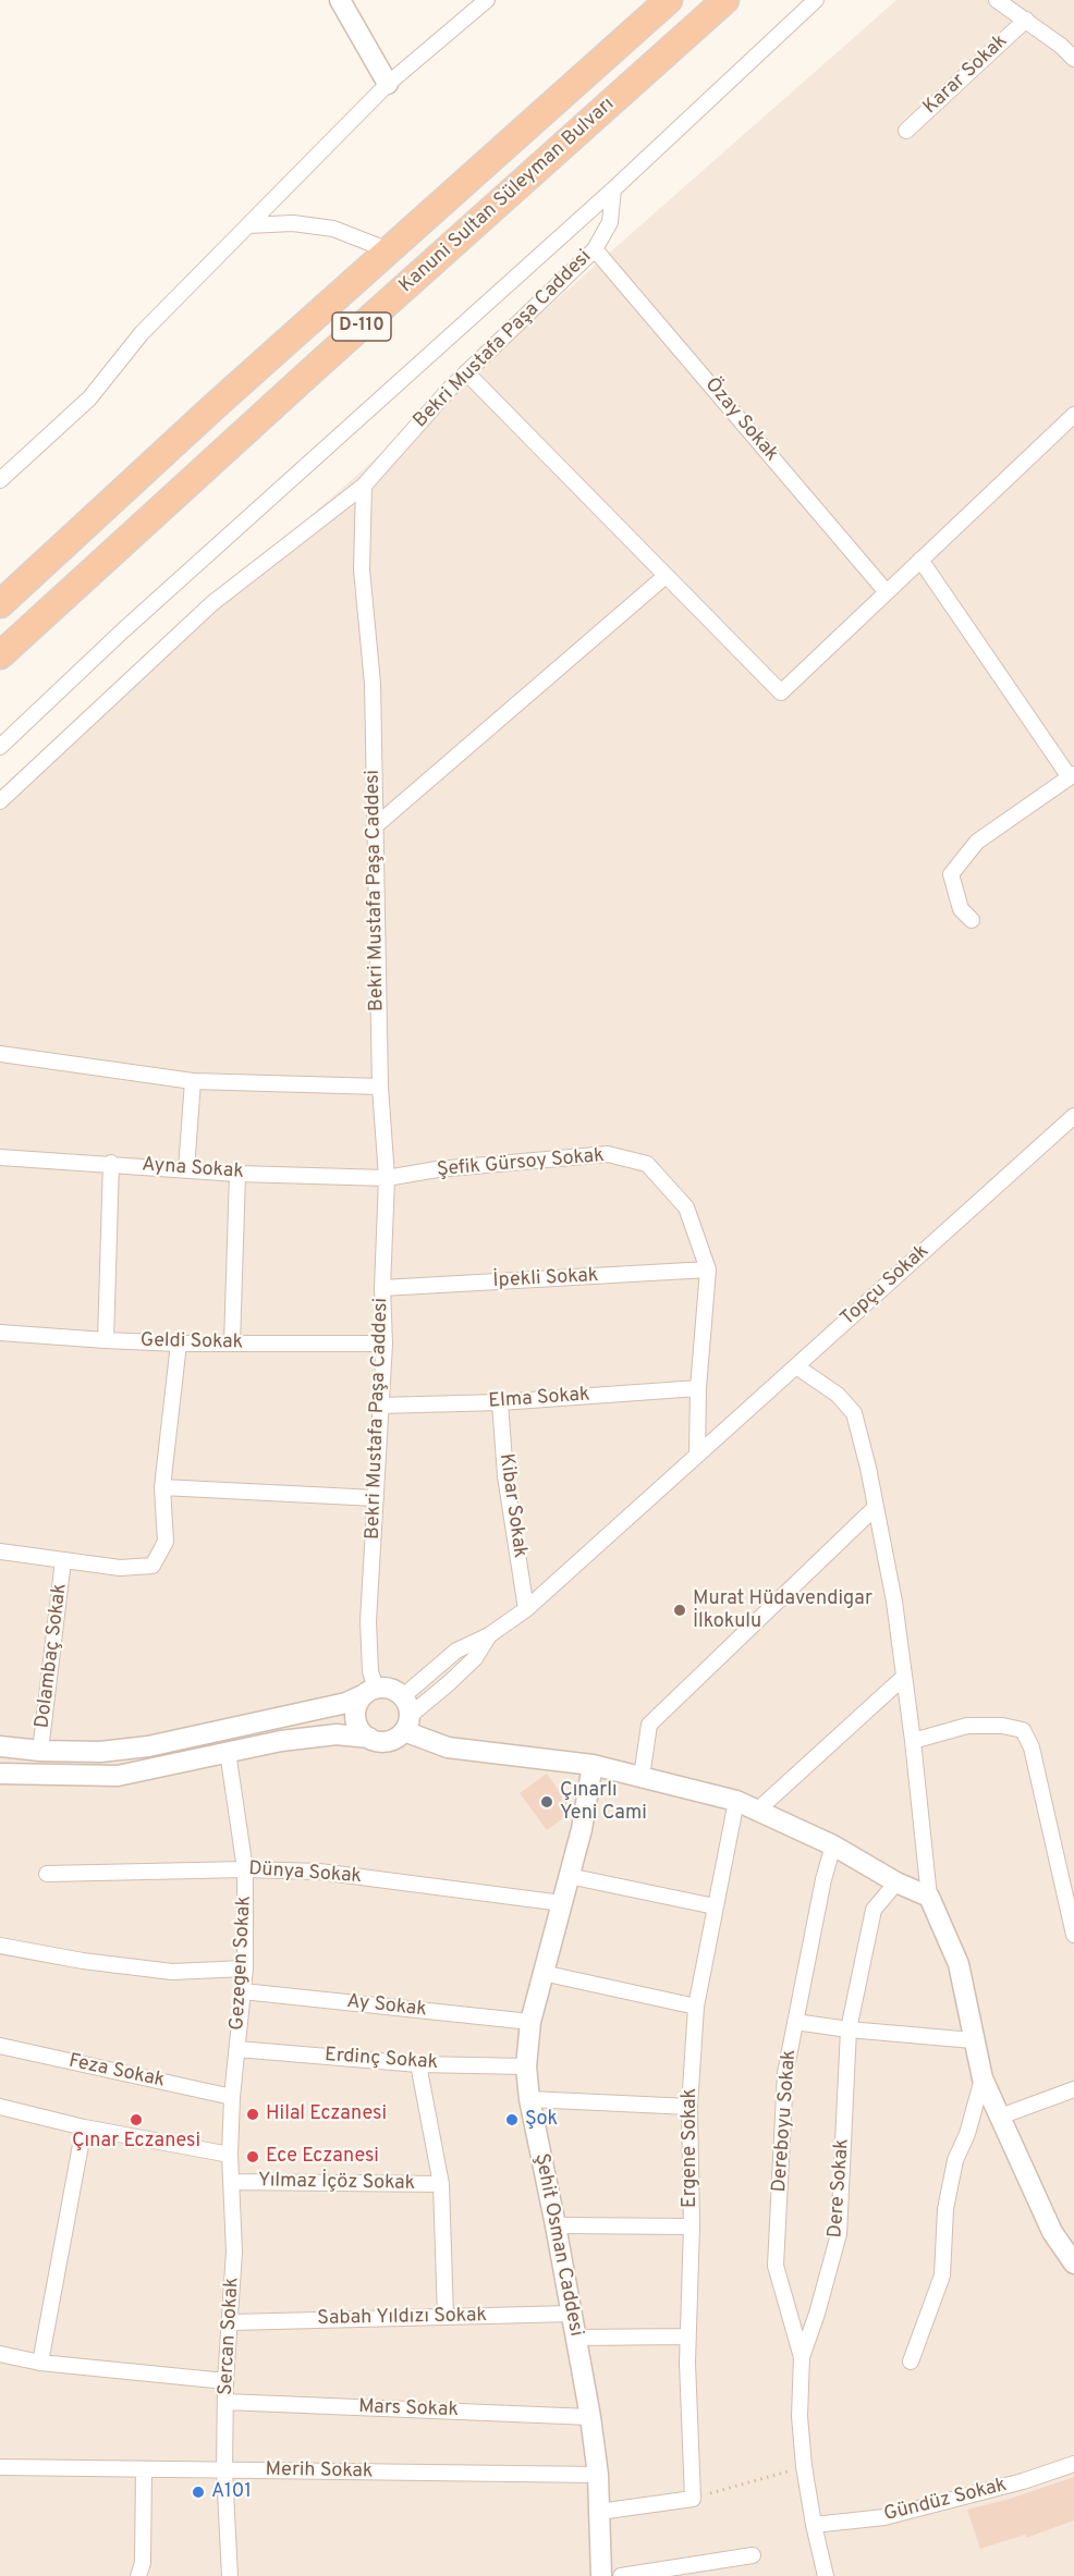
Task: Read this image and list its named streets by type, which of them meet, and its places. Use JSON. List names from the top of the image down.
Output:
{
  "streets": {
    "highway": ["Kanuni Sultan Süleyman Bulvarı", "D-110"],
    "street": [
      "Karar Sokak",
      "Bekri Mustafa Paşa Caddesi",
      "Özay Sokak",
      "Şefik Gürsoy Sokak",
      "Ayna Sokak",
      "İpekli Sokak",
      "Topçu Sokak",
      "Geldi Sokak",
      "Elma Sokak",
      "Kibar Sokak",
      "Dolambaç Sokak",
      "Dünya Sokak",
      "Gezegen Sokak",
      "Ay Sokak",
      "Erdinç Sokak",
      "Feza Sokak",
      "Dereboyu Sokak",
      "Ergene Sokak",
      "Yılmaz İçöz Sokak",
      "Dere Sokak",
      "Şehit Osman Caddesi",
      "Sabah Yıldızı Sokak",
      "Sercan Sokak",
      "Mars Sokak",
      "Merih Sokak",
      "Gündüz Sokak"
    ]
  },
  "crossings": [
    ["Bekri Mustafa Paşa Caddesi", "Özay Sokak"],
    ["Bekri Mustafa Paşa Caddesi", "Şefik Gürsoy Sokak"],
    ["Bekri Mustafa Paşa Caddesi", "Ayna Sokak"],
    ["Bekri Mustafa Paşa Caddesi", "İpekli Sokak"],
    ["Bekri Mustafa Paşa Caddesi", "Topçu Sokak"],
    ["Bekri Mustafa Paşa Caddesi", "Geldi Sokak"],
    ["Bekri Mustafa Paşa Caddesi", "Elma Sokak"],
    ["Şefik Gürsoy Sokak", "Ayna Sokak"],
    ["Şefik Gürsoy Sokak", "İpekli Sokak"],
    ["Topçu Sokak", "Kibar Sokak"],
    ["Elma Sokak", "Kibar Sokak"],
    ["Dünya Sokak", "Gezegen Sokak"],
    ["Dünya Sokak", "Şehit Osman Caddesi"],
    ["Gezegen Sokak", "Ay Sokak"],
    ["Gezegen Sokak", "Erdinç Sokak"],
    ["Gezegen Sokak", "Feza Sokak"],
    ["Gezegen Sokak", "Sercan Sokak"],
    ["Ay Sokak", "Şehit Osman Caddesi"],
    ["Erdinç Sokak", "Şehit Osman Caddesi"],
    ["Feza Sokak", "Sercan Sokak"],
    ["Dereboyu Sokak", "Dere Sokak"],
    ["Yılmaz İçöz Sokak", "Sercan Sokak"],
    ["Dere Sokak", "Gündüz Sokak"],
    ["Şehit Osman Caddesi", "Sabah Yıldızı Sokak"],
    ["Şehit Osman Caddesi", "Mars Sokak"],
    ["Şehit Osman Caddesi", "Merih Sokak"],
    ["Sabah Yıldızı Sokak", "Sercan Sokak"],
    ["Sercan Sokak", "Mars Sokak"],
    ["Sercan Sokak", "Merih Sokak"]
  ],
  "places": [
    "Murat Hüdavendigar İlkokulu",
    "Çınarlı Yeni Cami",
    "Hilal Eczanesi",
    "Çınar Eczanesi",
    "Şok",
    "Ece Eczanesi",
    "A101"
  ]
}
